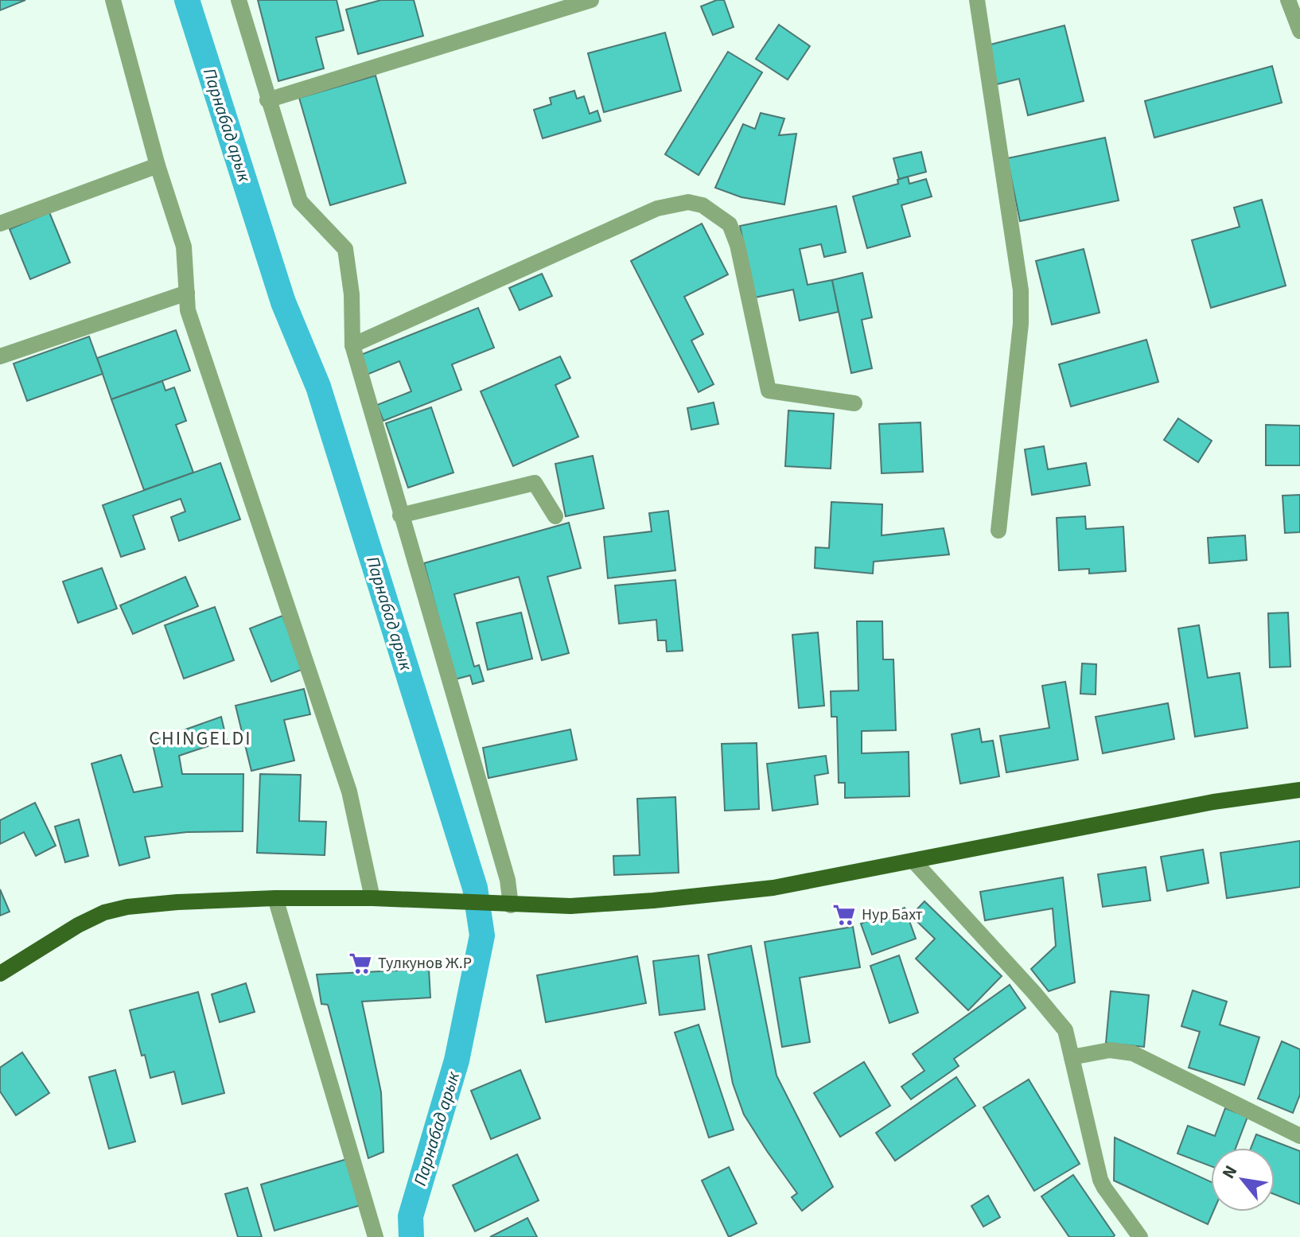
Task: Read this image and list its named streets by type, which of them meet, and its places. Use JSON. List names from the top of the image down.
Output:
{
  "districts": ["CHINGELDI"],
  "water": ["Парнабад арык"],
  "places": {
    "supermarket": ["Нур Бахт", "Тулкунов Ж.Р"]
  },
  "north": "top left"
}
